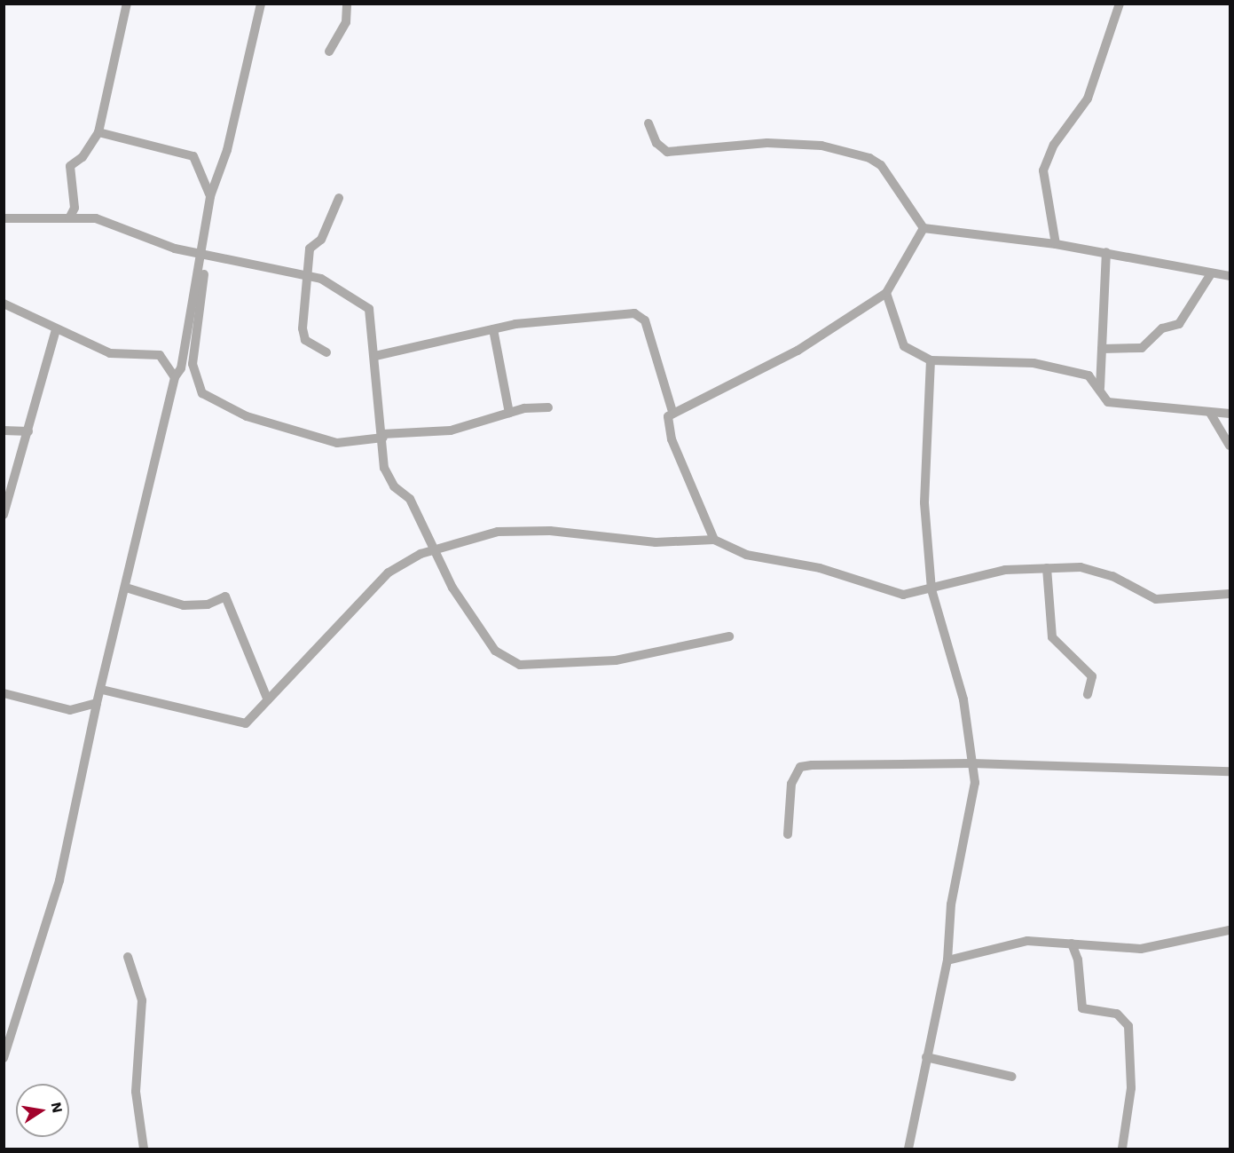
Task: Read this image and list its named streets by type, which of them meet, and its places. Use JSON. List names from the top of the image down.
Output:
{
  "north": "right"
}
